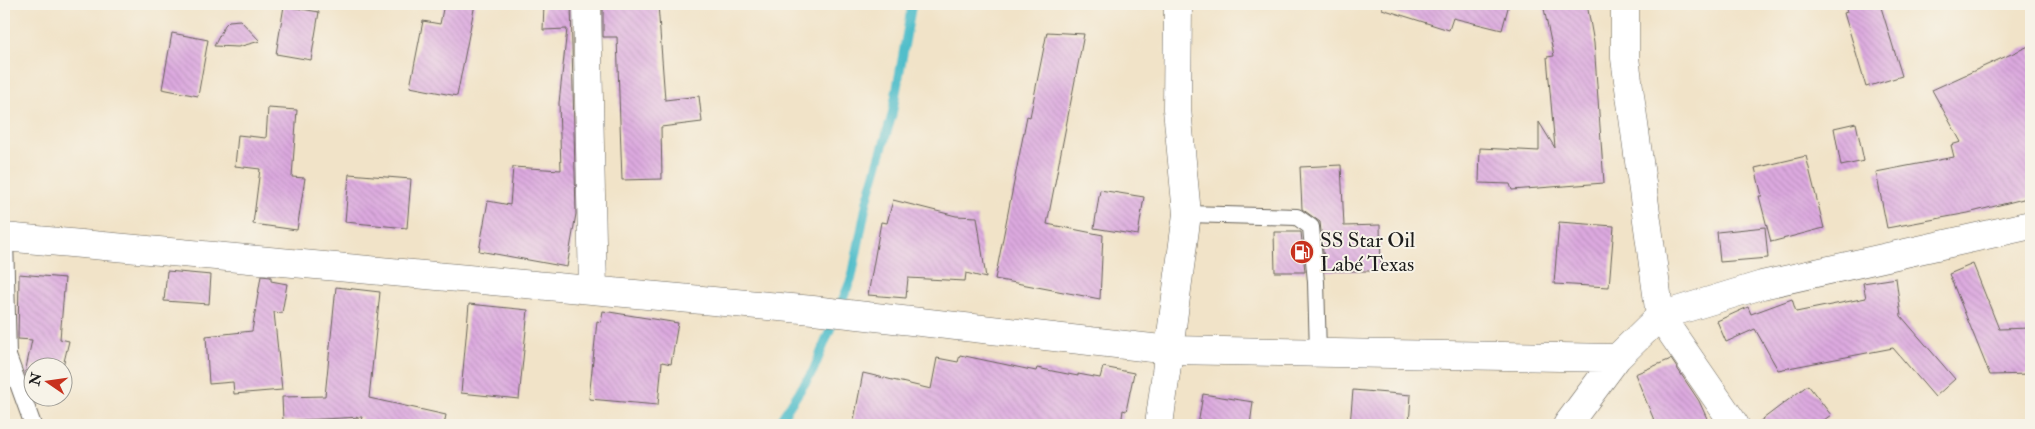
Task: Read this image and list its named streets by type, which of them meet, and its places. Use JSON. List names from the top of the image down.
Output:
{
  "places": {
    "fuel station": ["SS Star Oil Labé Texas"]
  },
  "north": "left"
}
